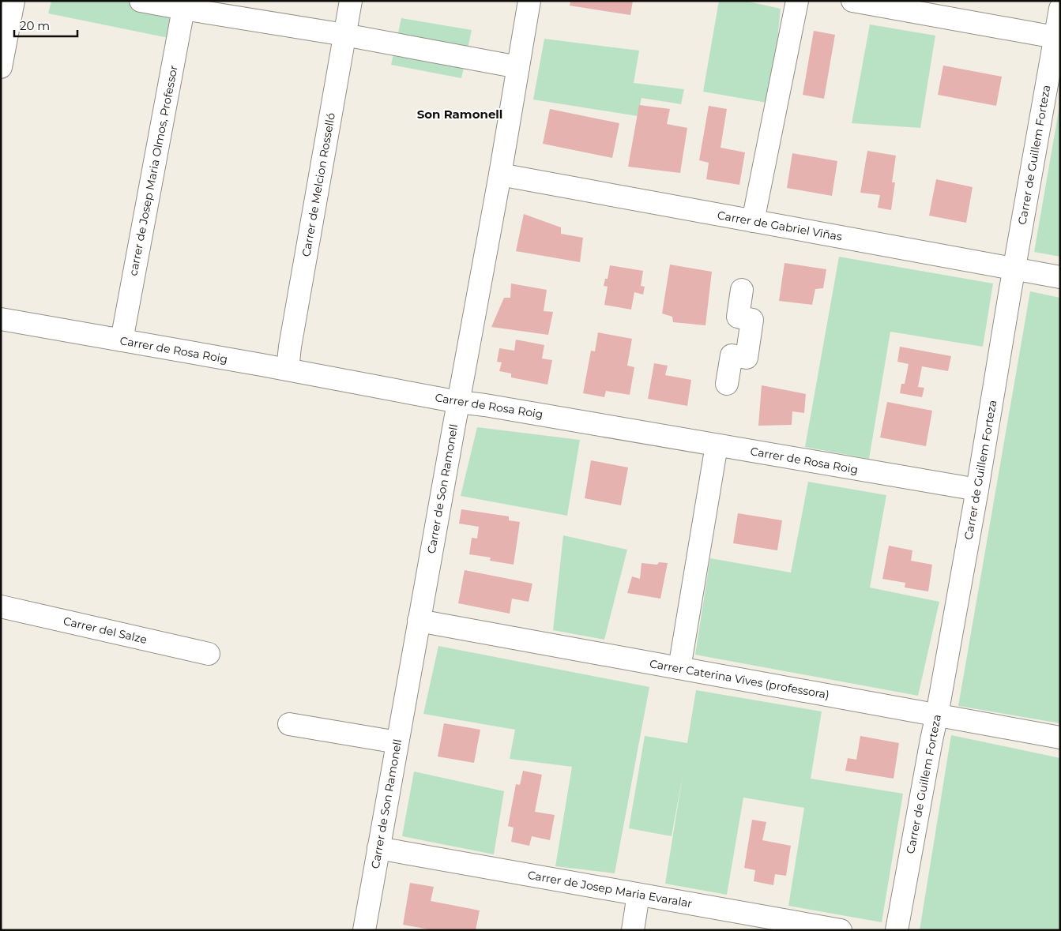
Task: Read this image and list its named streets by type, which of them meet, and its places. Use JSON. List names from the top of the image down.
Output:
{
  "streets": {
    "street": [
      "Carrer de Guillem Forteza",
      "carrer de Josep Maria Olmos, Professor",
      "Carrer de Melcion Rosselló",
      "Carrer de Gabriel Viñas",
      "Carrer de Rosa Roig",
      "Carrer de Son Ramonell",
      "Carrer del Salze",
      "Carrer Caterina Vives (professora)",
      "Carrer de Josep Maria Evaralar"
    ]
  },
  "crossings": [
    ["Carrer de Guillem Forteza", "Carrer de Gabriel Viñas"],
    ["Carrer de Guillem Forteza", "Carrer de Rosa Roig"],
    ["Carrer de Guillem Forteza", "Carrer Caterina Vives (professora)"],
    ["carrer de Josep Maria Olmos, Professor", "Carrer de Rosa Roig"],
    ["Carrer de Melcion Rosselló", "Carrer de Rosa Roig"],
    ["Carrer de Gabriel Viñas", "Carrer de Son Ramonell"],
    ["Carrer de Rosa Roig", "Carrer de Son Ramonell"],
    ["Carrer de Son Ramonell", "Carrer Caterina Vives (professora)"],
    ["Carrer de Son Ramonell", "Carrer de Josep Maria Evaralar"]
  ],
  "districts": ["Son Ramonell"],
  "scale_bar": "20 m"
}
